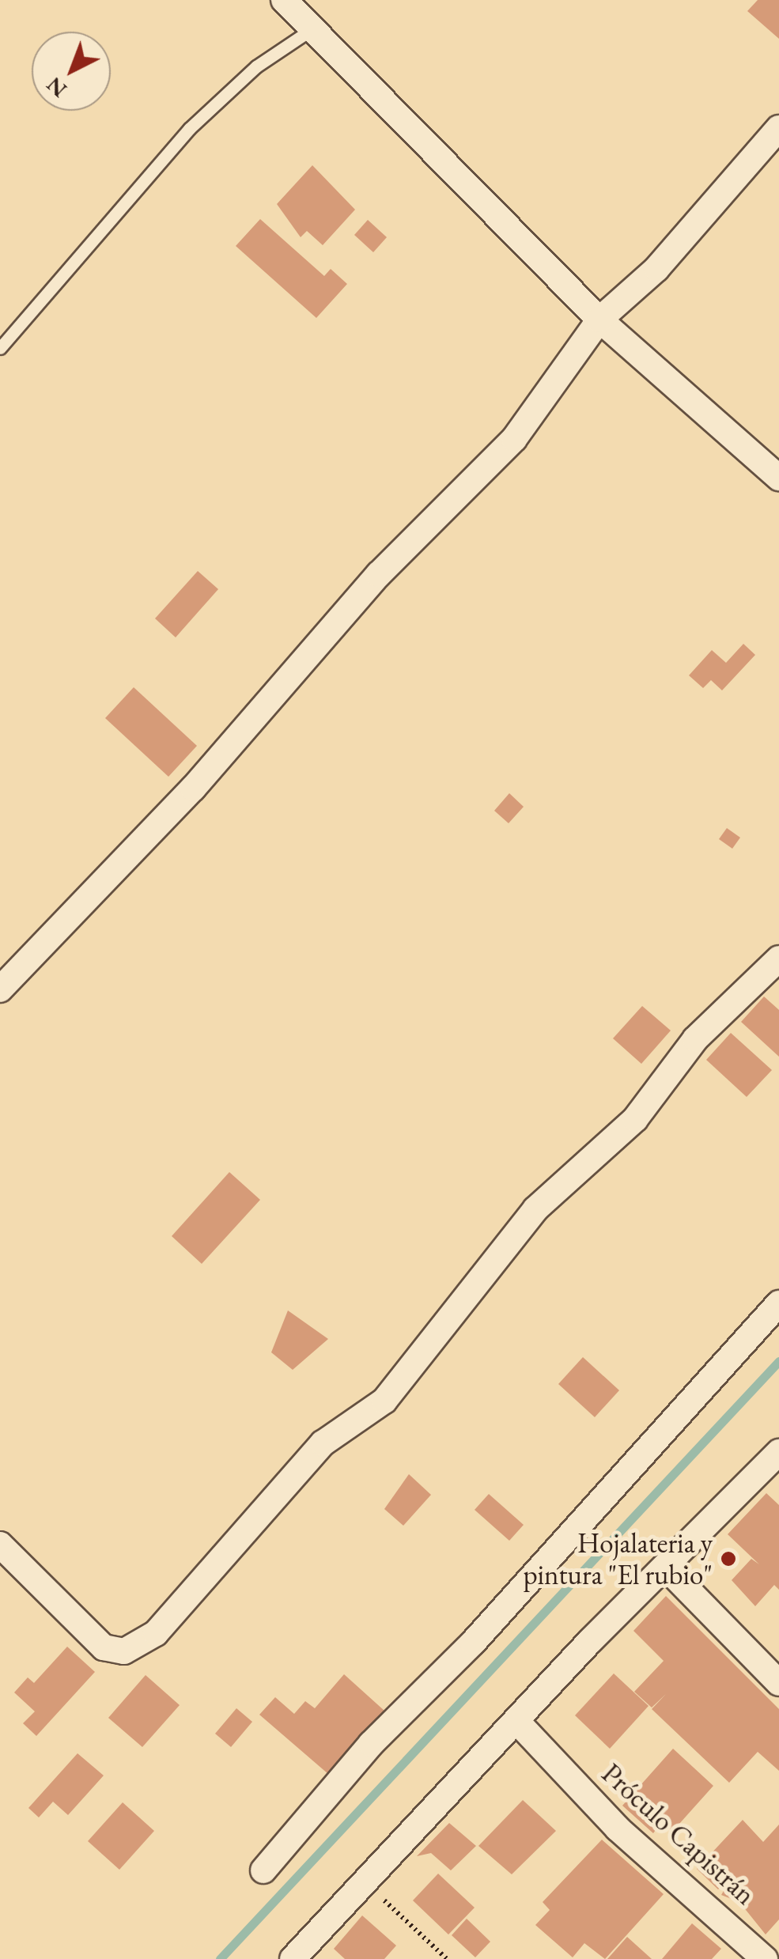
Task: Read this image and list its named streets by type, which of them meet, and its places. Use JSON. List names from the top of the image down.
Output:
{
  "streets": {
    "street": ["Próculo Capistrán"]
  },
  "places": ["Hojalateria y pintura \"El rubio\""],
  "north": "bottom left"
}
